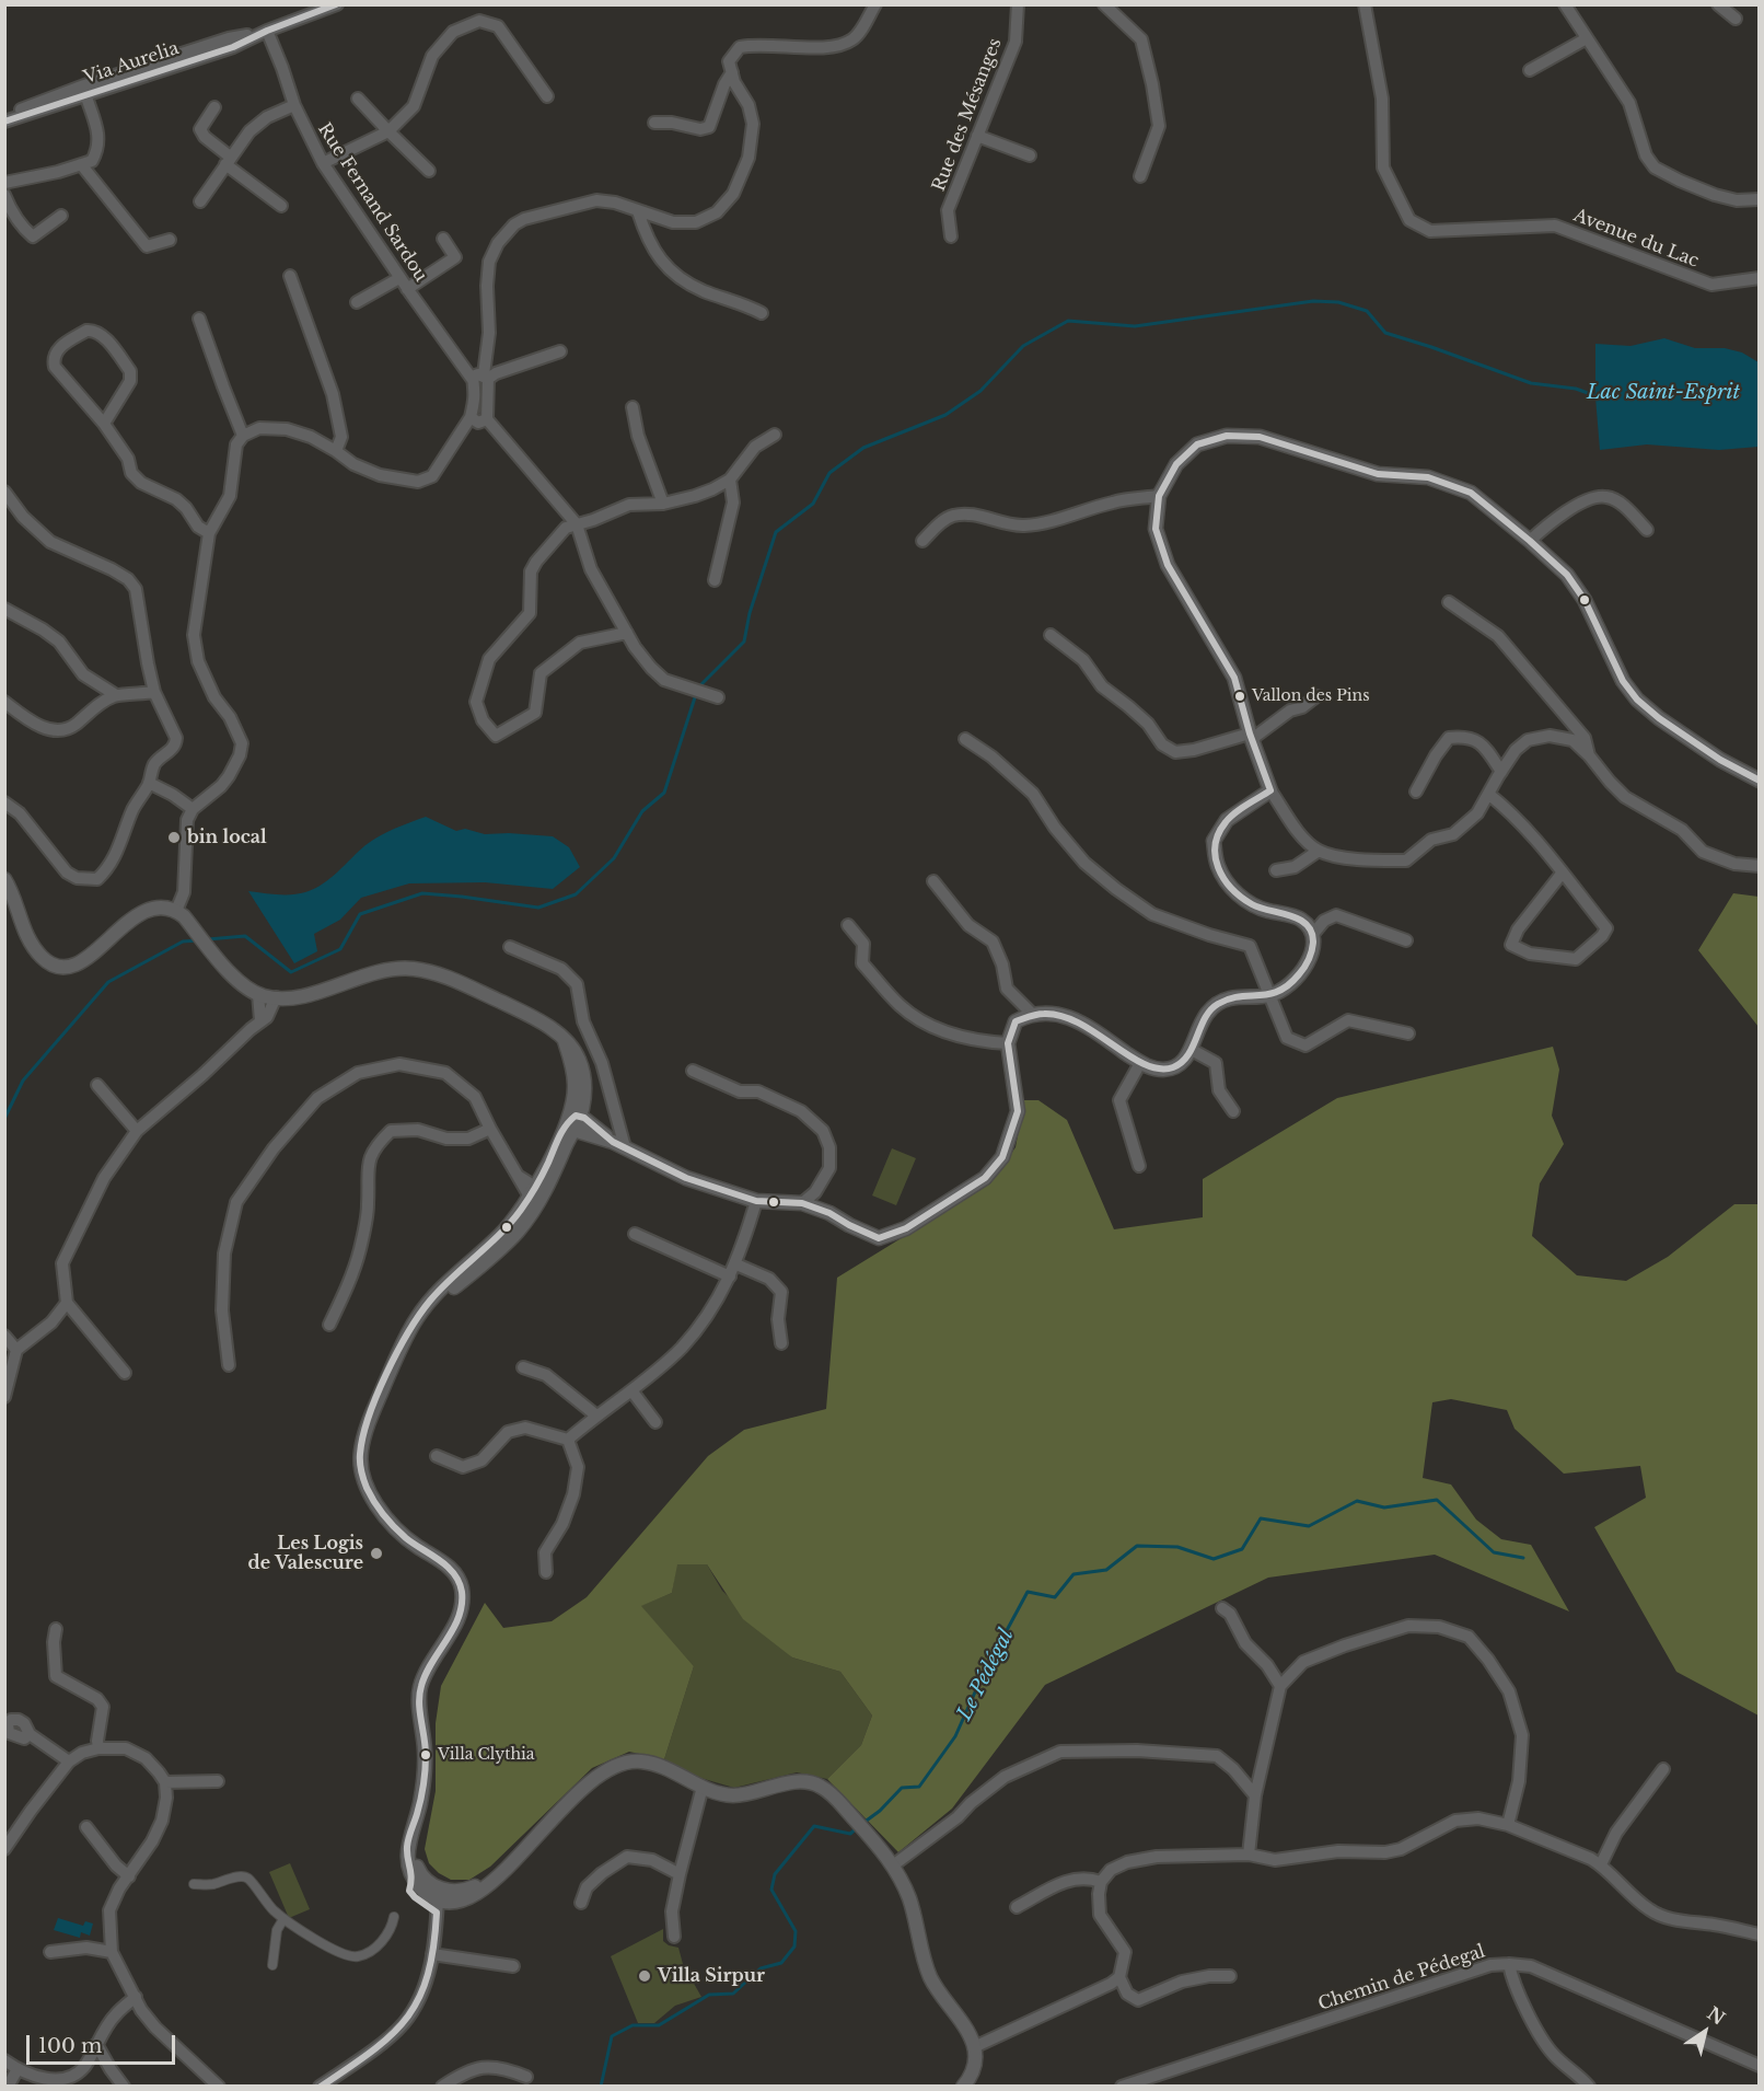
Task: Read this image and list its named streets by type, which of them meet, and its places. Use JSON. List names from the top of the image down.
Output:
{
  "streets": {
    "street": [
      "Via Aurelia",
      "Rue des Mésanges",
      "Rue Fernand Sardou",
      "Avenue du Lac",
      "Chemin de Pédegal"
    ]
  },
  "crossings": [
    ["Via Aurelia", "Rue Fernand Sardou"]
  ],
  "water": ["Lac Saint-Esprit", "Le Pédégal"],
  "places": [
    "Vallon des Pins",
    "bin local",
    "Les Logis de Valescure",
    "Villa Clythia",
    "Villa Sirpur"
  ],
  "scale_bar": "100 m",
  "north": "top right"
}
